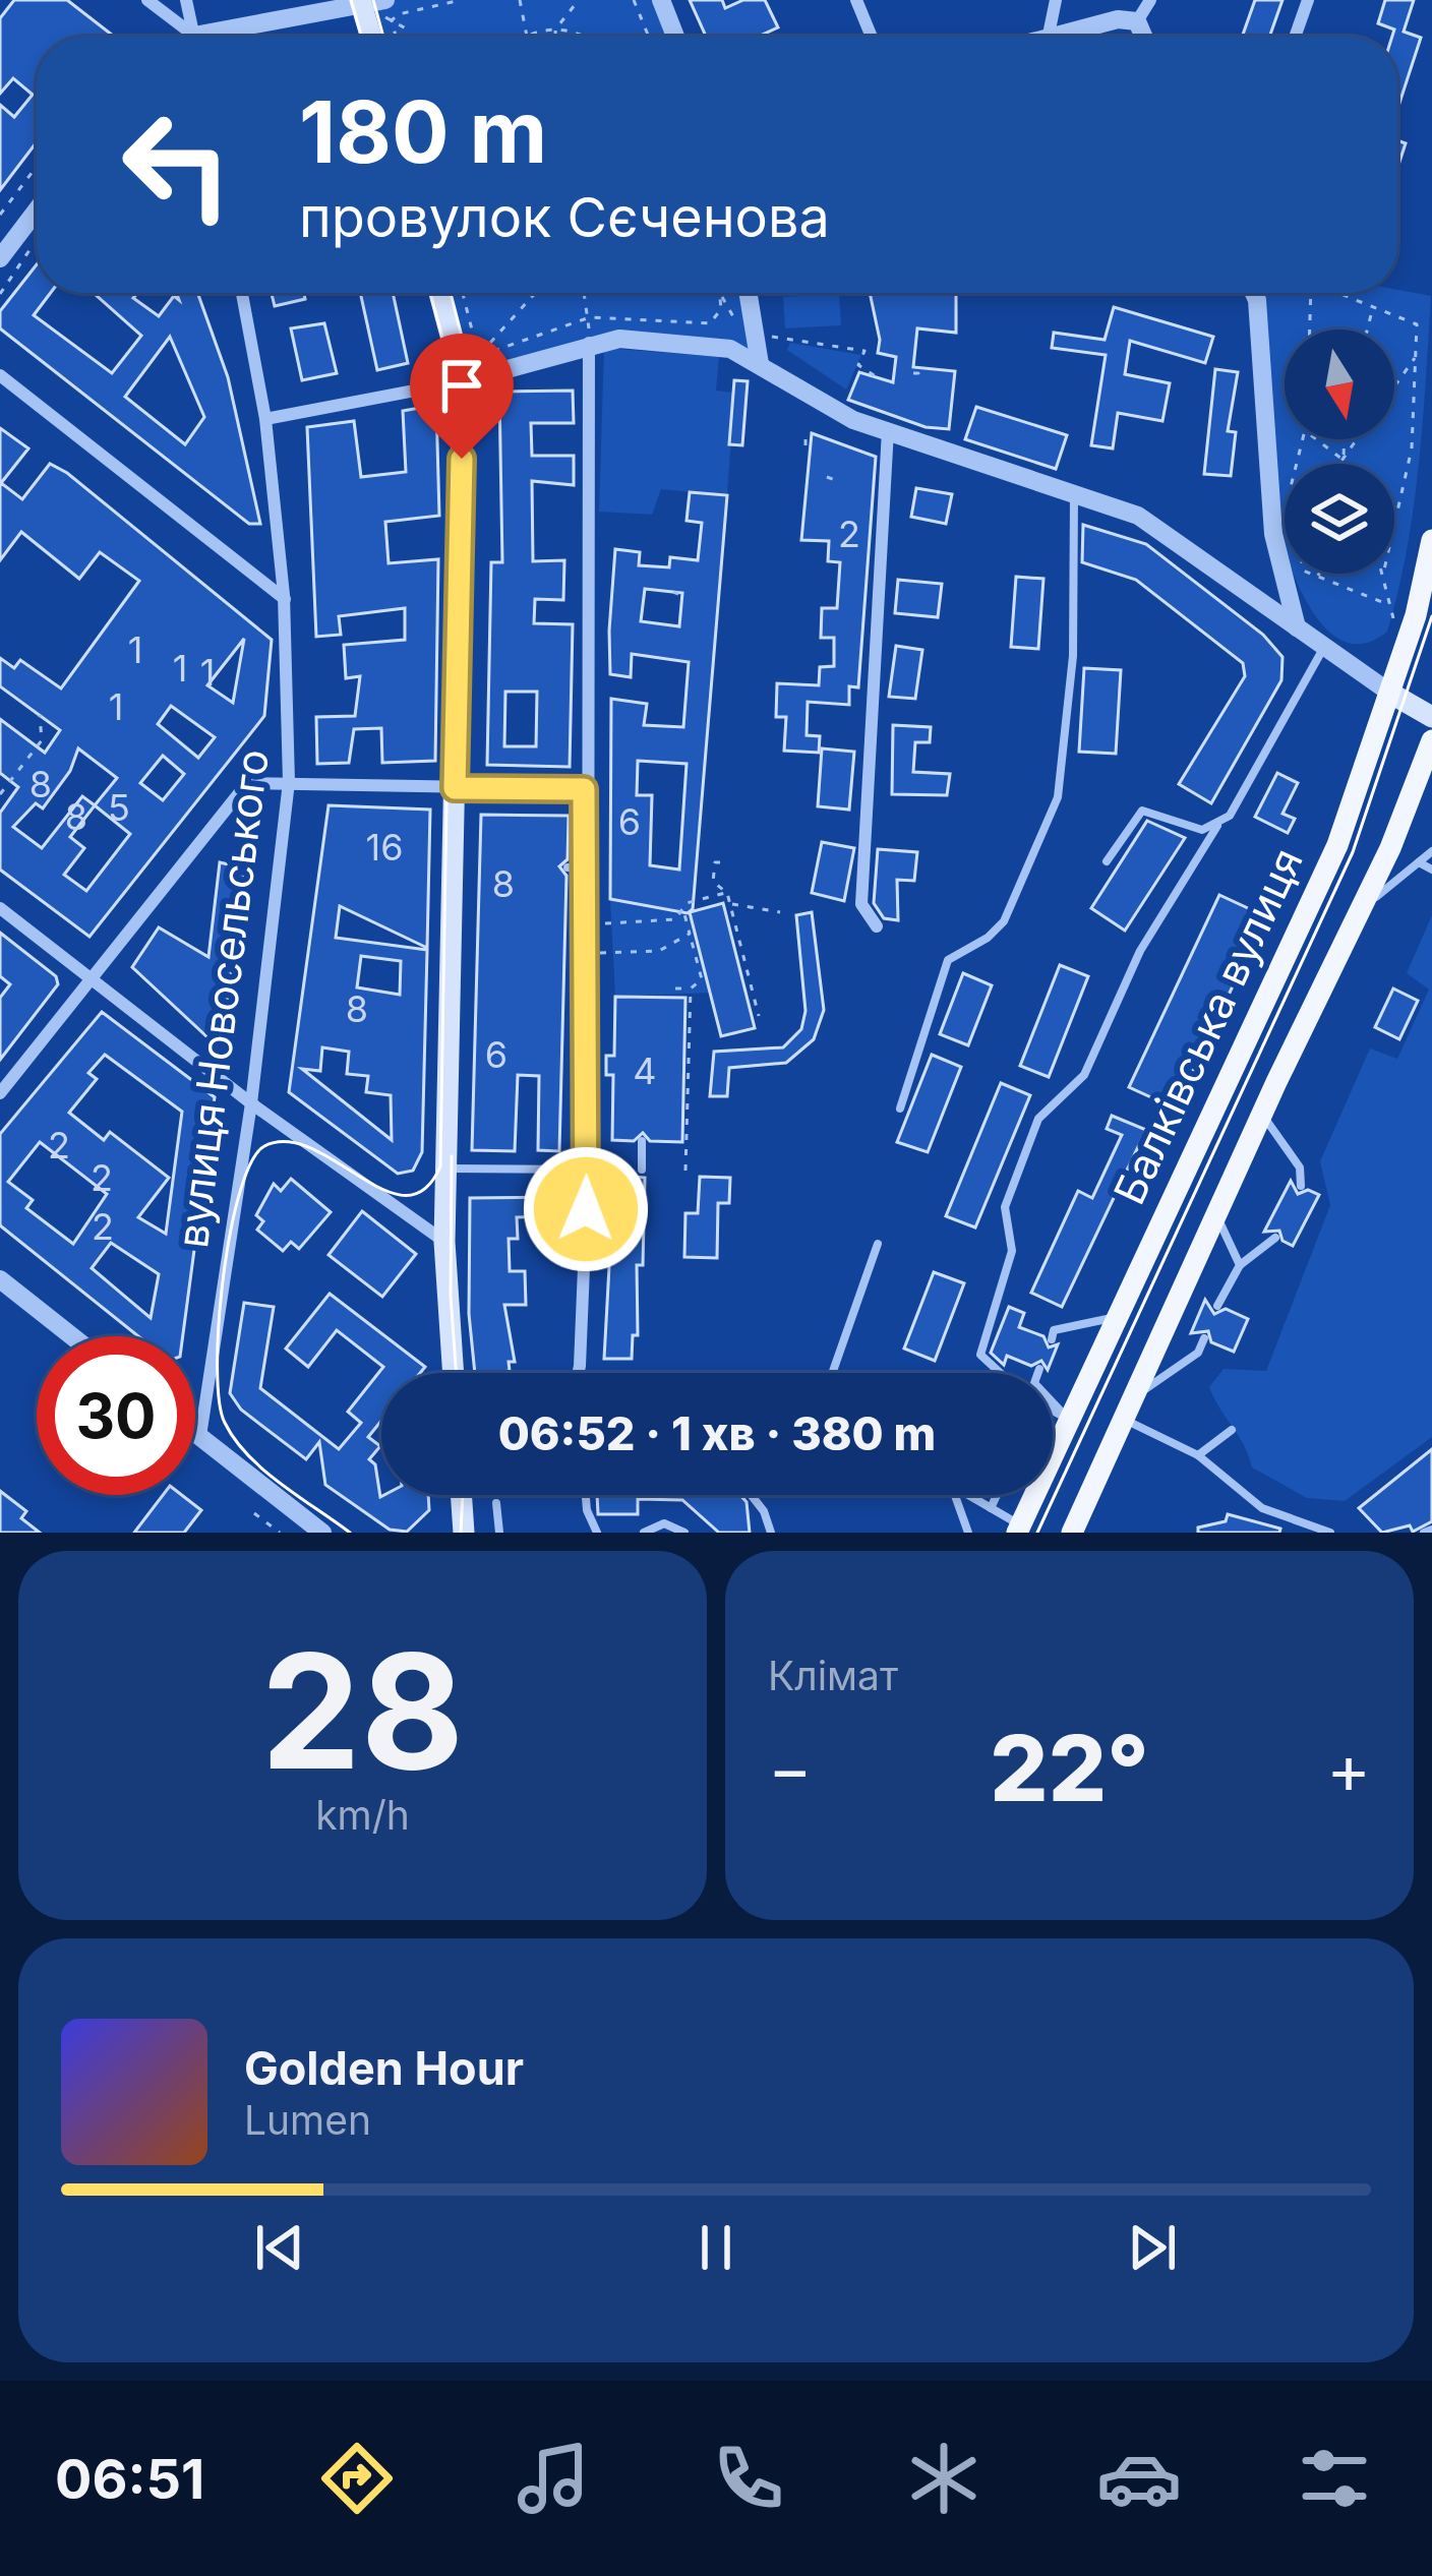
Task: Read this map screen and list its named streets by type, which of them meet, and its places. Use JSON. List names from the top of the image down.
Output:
{
  "streets": {
    "main road": ["Балківська вулиця"],
    "street": ["вулиця Новосельського"]
  },
  "house_numbers": [
    "2",
    "1",
    "1",
    "1",
    "1",
    "8",
    "5",
    "8",
    "6",
    "16",
    "8",
    "8",
    "6",
    "4",
    "2",
    "2",
    "2"
  ],
  "north": "bottom",
  "page": {
    "turn": ["180 m", "провулок Сєченова"],
    "limit": "30",
    "trip": "06:52 · 1 хв · 380 m",
    "tile": [
      ["28", "km/h"],
      "Клімат"
    ],
    "heat": ["−", "22°", "+"],
    "song": ["Golden Hour", "Lumen"],
    "tabs": "06:51"
  }
}
